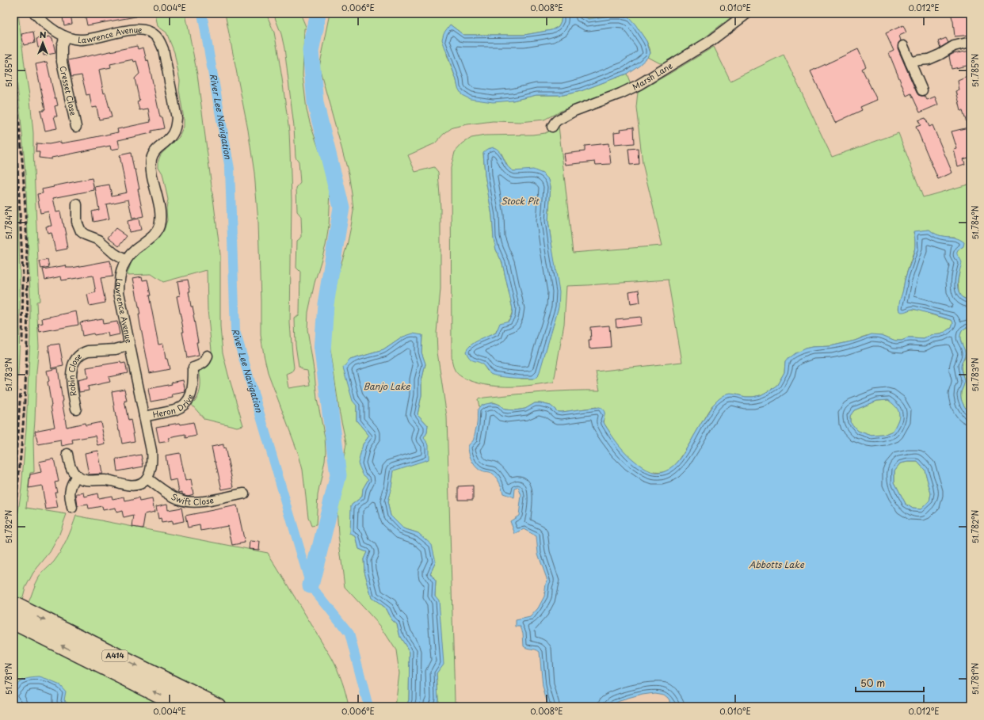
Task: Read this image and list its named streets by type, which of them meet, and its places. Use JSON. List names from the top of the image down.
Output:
{
  "streets": {
    "highway": ["A414"],
    "street": [
      "Lawrence Avenue",
      "Marsh Lane",
      "Cresset Close",
      "Robin Close",
      "Heron Drive",
      "Swift Close"
    ]
  },
  "crossings": [
    ["Lawrence Avenue", "Cresset Close"],
    ["Lawrence Avenue", "Robin Close"],
    ["Lawrence Avenue", "Heron Drive"],
    ["Lawrence Avenue", "Swift Close"]
  ],
  "water": [
    "River Lee Navigation",
    "Stock Pit",
    "Banjo Lake",
    "Abbotts Lake"
  ],
  "scale_bar": "50 m",
  "north": "top",
  "coordinates": [
    "0.004°E",
    "0.006°E",
    "0.008°E",
    "0.010°E",
    "0.012°E",
    "51.785°N",
    "51.784°N",
    "51.783°N",
    "51.782°N",
    "51.781°N"
  ]
}
